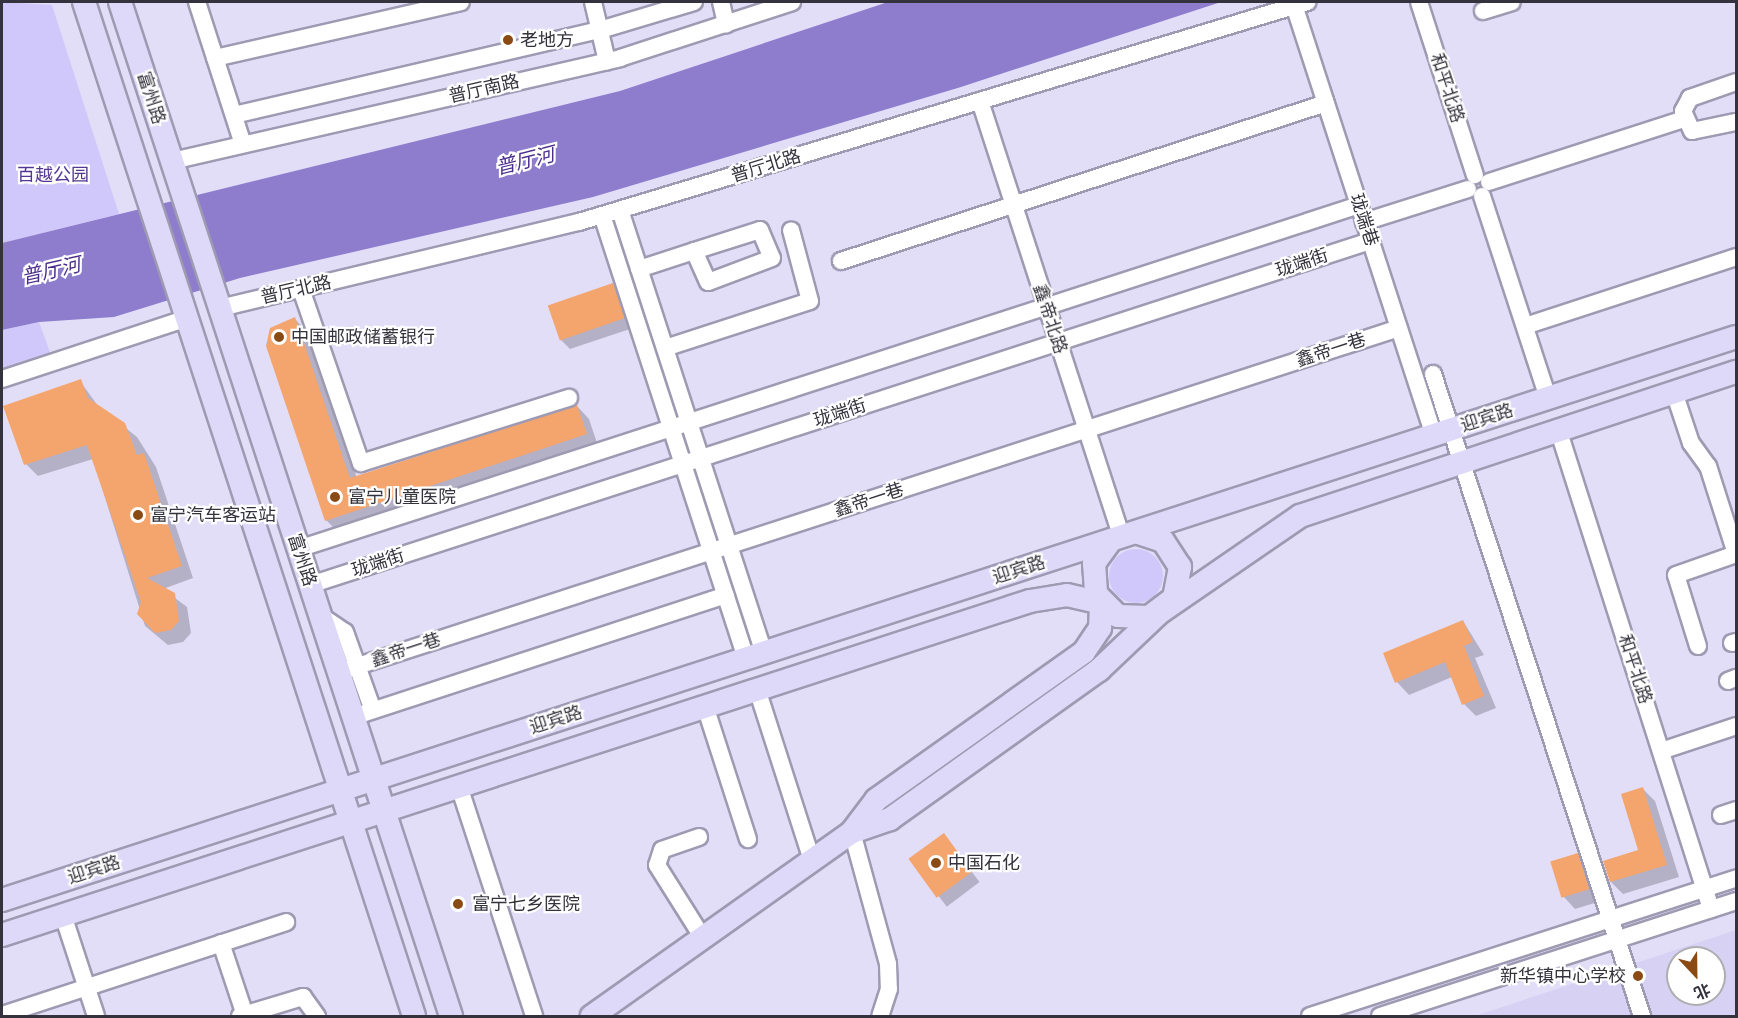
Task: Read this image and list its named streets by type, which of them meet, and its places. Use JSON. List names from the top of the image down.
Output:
{
  "streets": {
    "main road": ["富州路", "迎宾路"],
    "street": [
      "和平北路",
      "普厅南路",
      "普厅北路",
      "珑端巷",
      "珑端街",
      "鑫帝北路",
      "鑫帝一巷"
    ]
  },
  "crossings": [
    ["和平北路", "迎宾路"],
    ["普厅南路", "富州路"],
    ["富州路", "普厅北路"],
    ["富州路", "珑端街"],
    ["富州路", "鑫帝一巷"],
    ["富州路", "迎宾路"],
    ["普厅北路", "珑端巷"],
    ["普厅北路", "鑫帝北路"],
    ["珑端巷", "珑端街"],
    ["珑端巷", "鑫帝一巷"],
    ["珑端巷", "迎宾路"],
    ["珑端街", "鑫帝北路"],
    ["鑫帝北路", "鑫帝一巷"],
    ["鑫帝北路", "迎宾路"]
  ],
  "water": ["普厅河"],
  "parks": ["百越公园"],
  "places": [
    "老地方",
    "中国邮政储蓄银行",
    "富宁儿童医院",
    "富宁汽车客运站",
    "中国石化",
    "富宁七乡医院",
    "新华镇中心学校"
  ],
  "north": "bottom"
}
